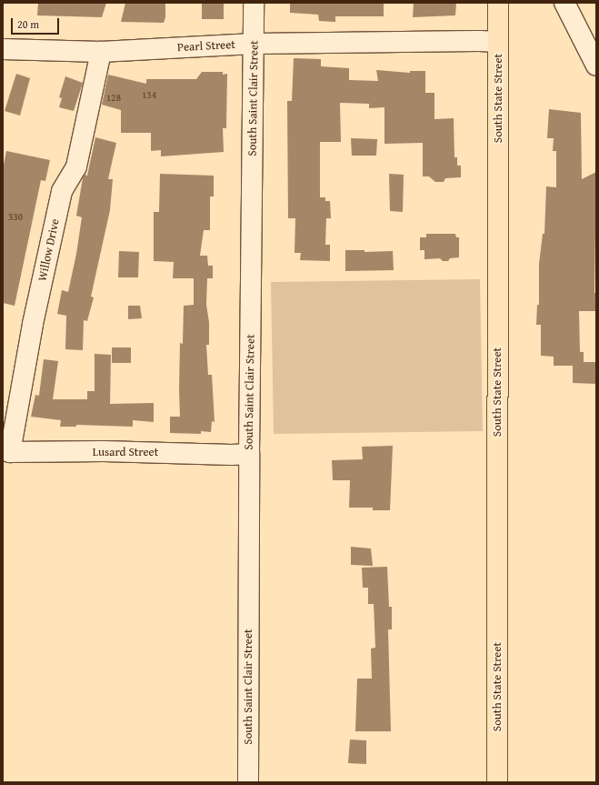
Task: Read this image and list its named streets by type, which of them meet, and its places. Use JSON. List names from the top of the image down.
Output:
{
  "streets": {
    "main road": ["South State Street"],
    "street": [
      "Pearl Street",
      "South Saint Clair Street",
      "Willow Drive",
      "Lusard Street"
    ]
  },
  "crossings": [
    ["Pearl Street", "South Saint Clair Street"],
    ["Pearl Street", "South State Street"],
    ["Pearl Street", "Willow Drive"],
    ["South Saint Clair Street", "Lusard Street"],
    ["Willow Drive", "Lusard Street"]
  ],
  "house_numbers": ["134", "128", "330"],
  "scale_bar": "20 m"
}
